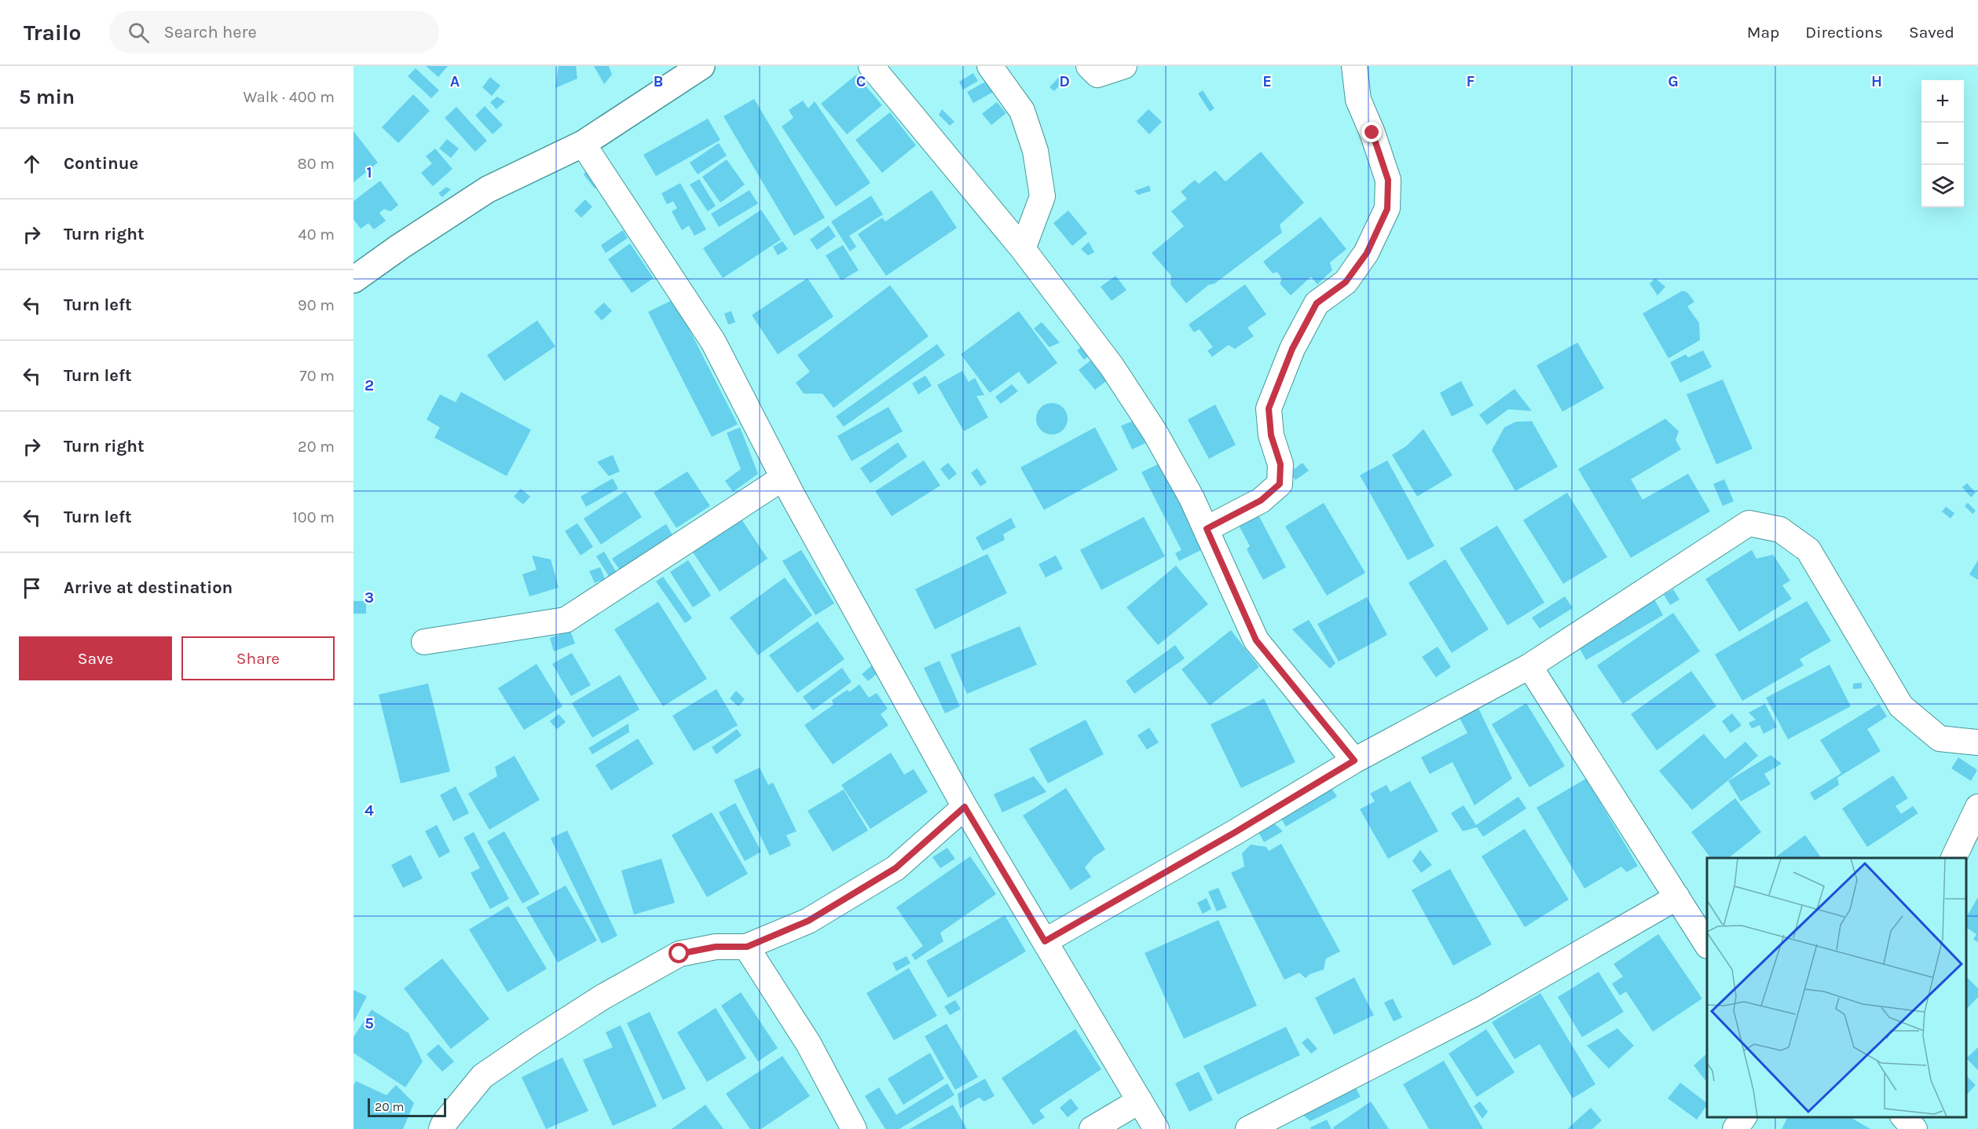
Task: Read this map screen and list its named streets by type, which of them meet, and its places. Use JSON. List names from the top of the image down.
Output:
{
  "scale_bar": "20 m",
  "page": {
    "header": "Trailo",
    "search": "Search here",
    "nav": ["Map", "Directions", "Saved"],
    "heading": ["5 min", "Walk · 400 m"],
    "map_buttons": ["+", "−"],
    "list": [
      ["Continue", "80 m"],
      ["Turn right", "40 m"],
      ["Turn left", "90 m"],
      ["Turn left", "70 m"],
      ["Turn right", "20 m"],
      ["Turn left", "100 m"],
      "Arrive at destination"
    ],
    "buttons": ["Save", "Share"],
    "scale": "20 m"
  },
  "grid": {
    "columns": [
      "A",
      "B",
      "C",
      "D",
      "E",
      "F",
      "G",
      "H"
    ],
    "rows": [
      "1",
      "2",
      "3",
      "4",
      "5"
    ]
  }
}
